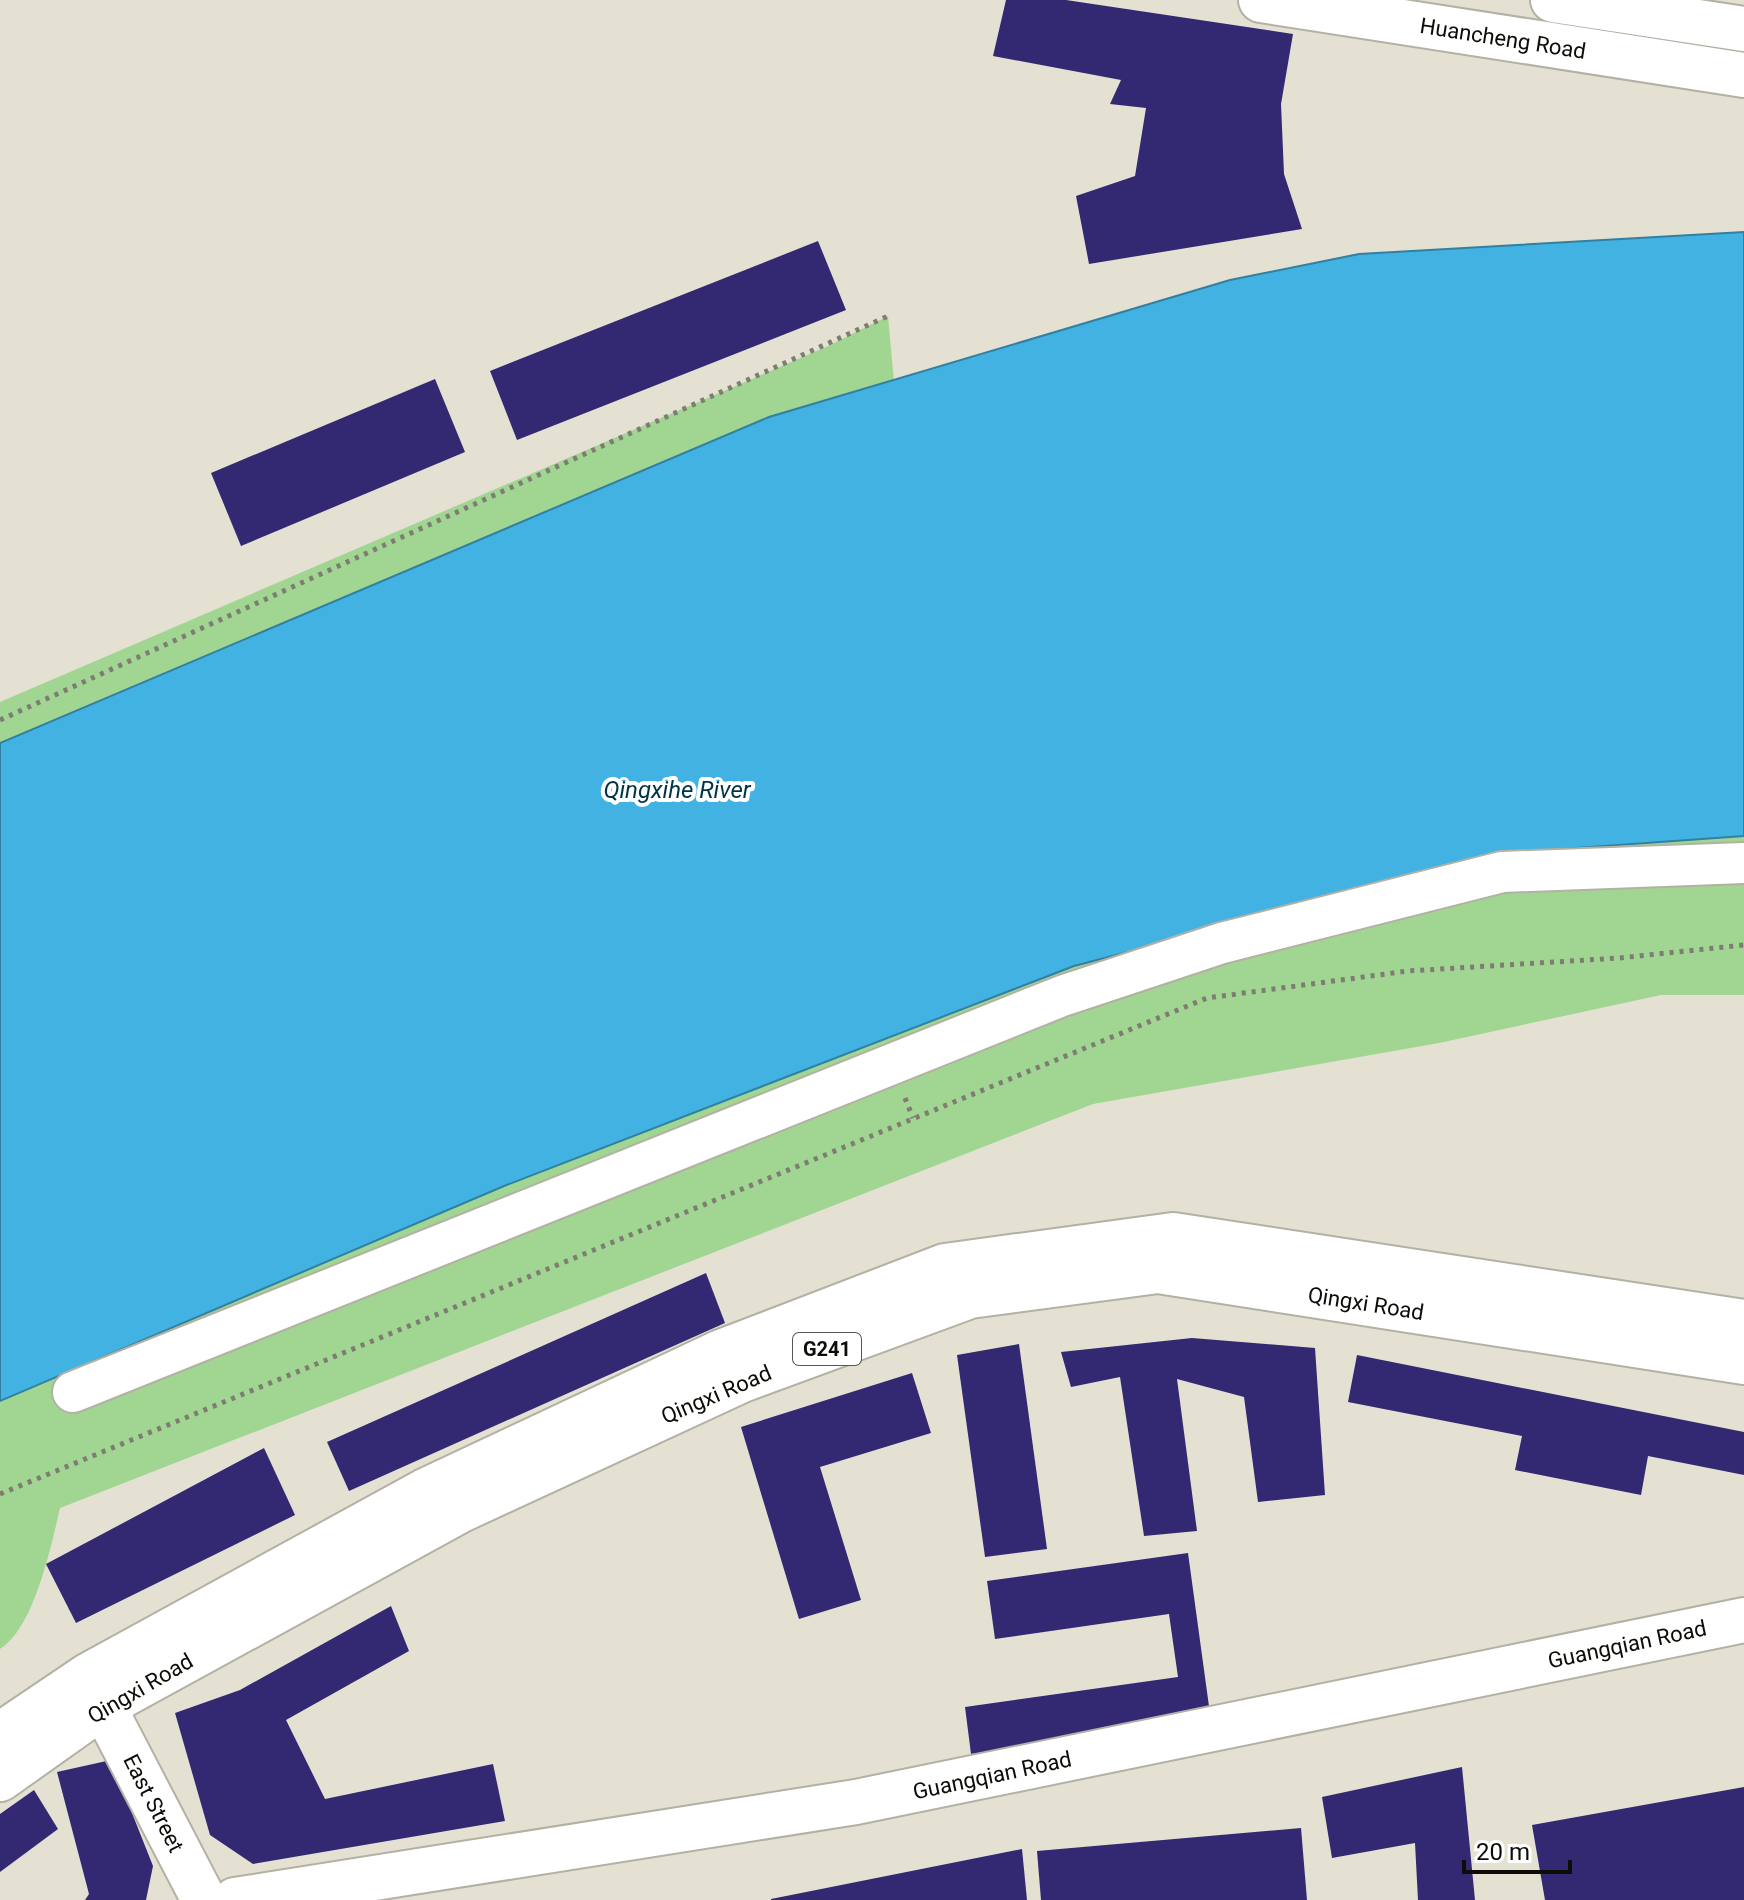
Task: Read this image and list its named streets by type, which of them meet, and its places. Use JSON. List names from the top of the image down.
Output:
{
  "streets": {
    "main road": [
      "Huancheng Road",
      "Qingxi Road",
      "G241",
      "Guangqian Road",
      "East Street"
    ]
  },
  "crossings": [
    ["Qingxi Road", "East Street"]
  ],
  "water": ["Qingxihe River"],
  "scale_bar": "20 m"
}
